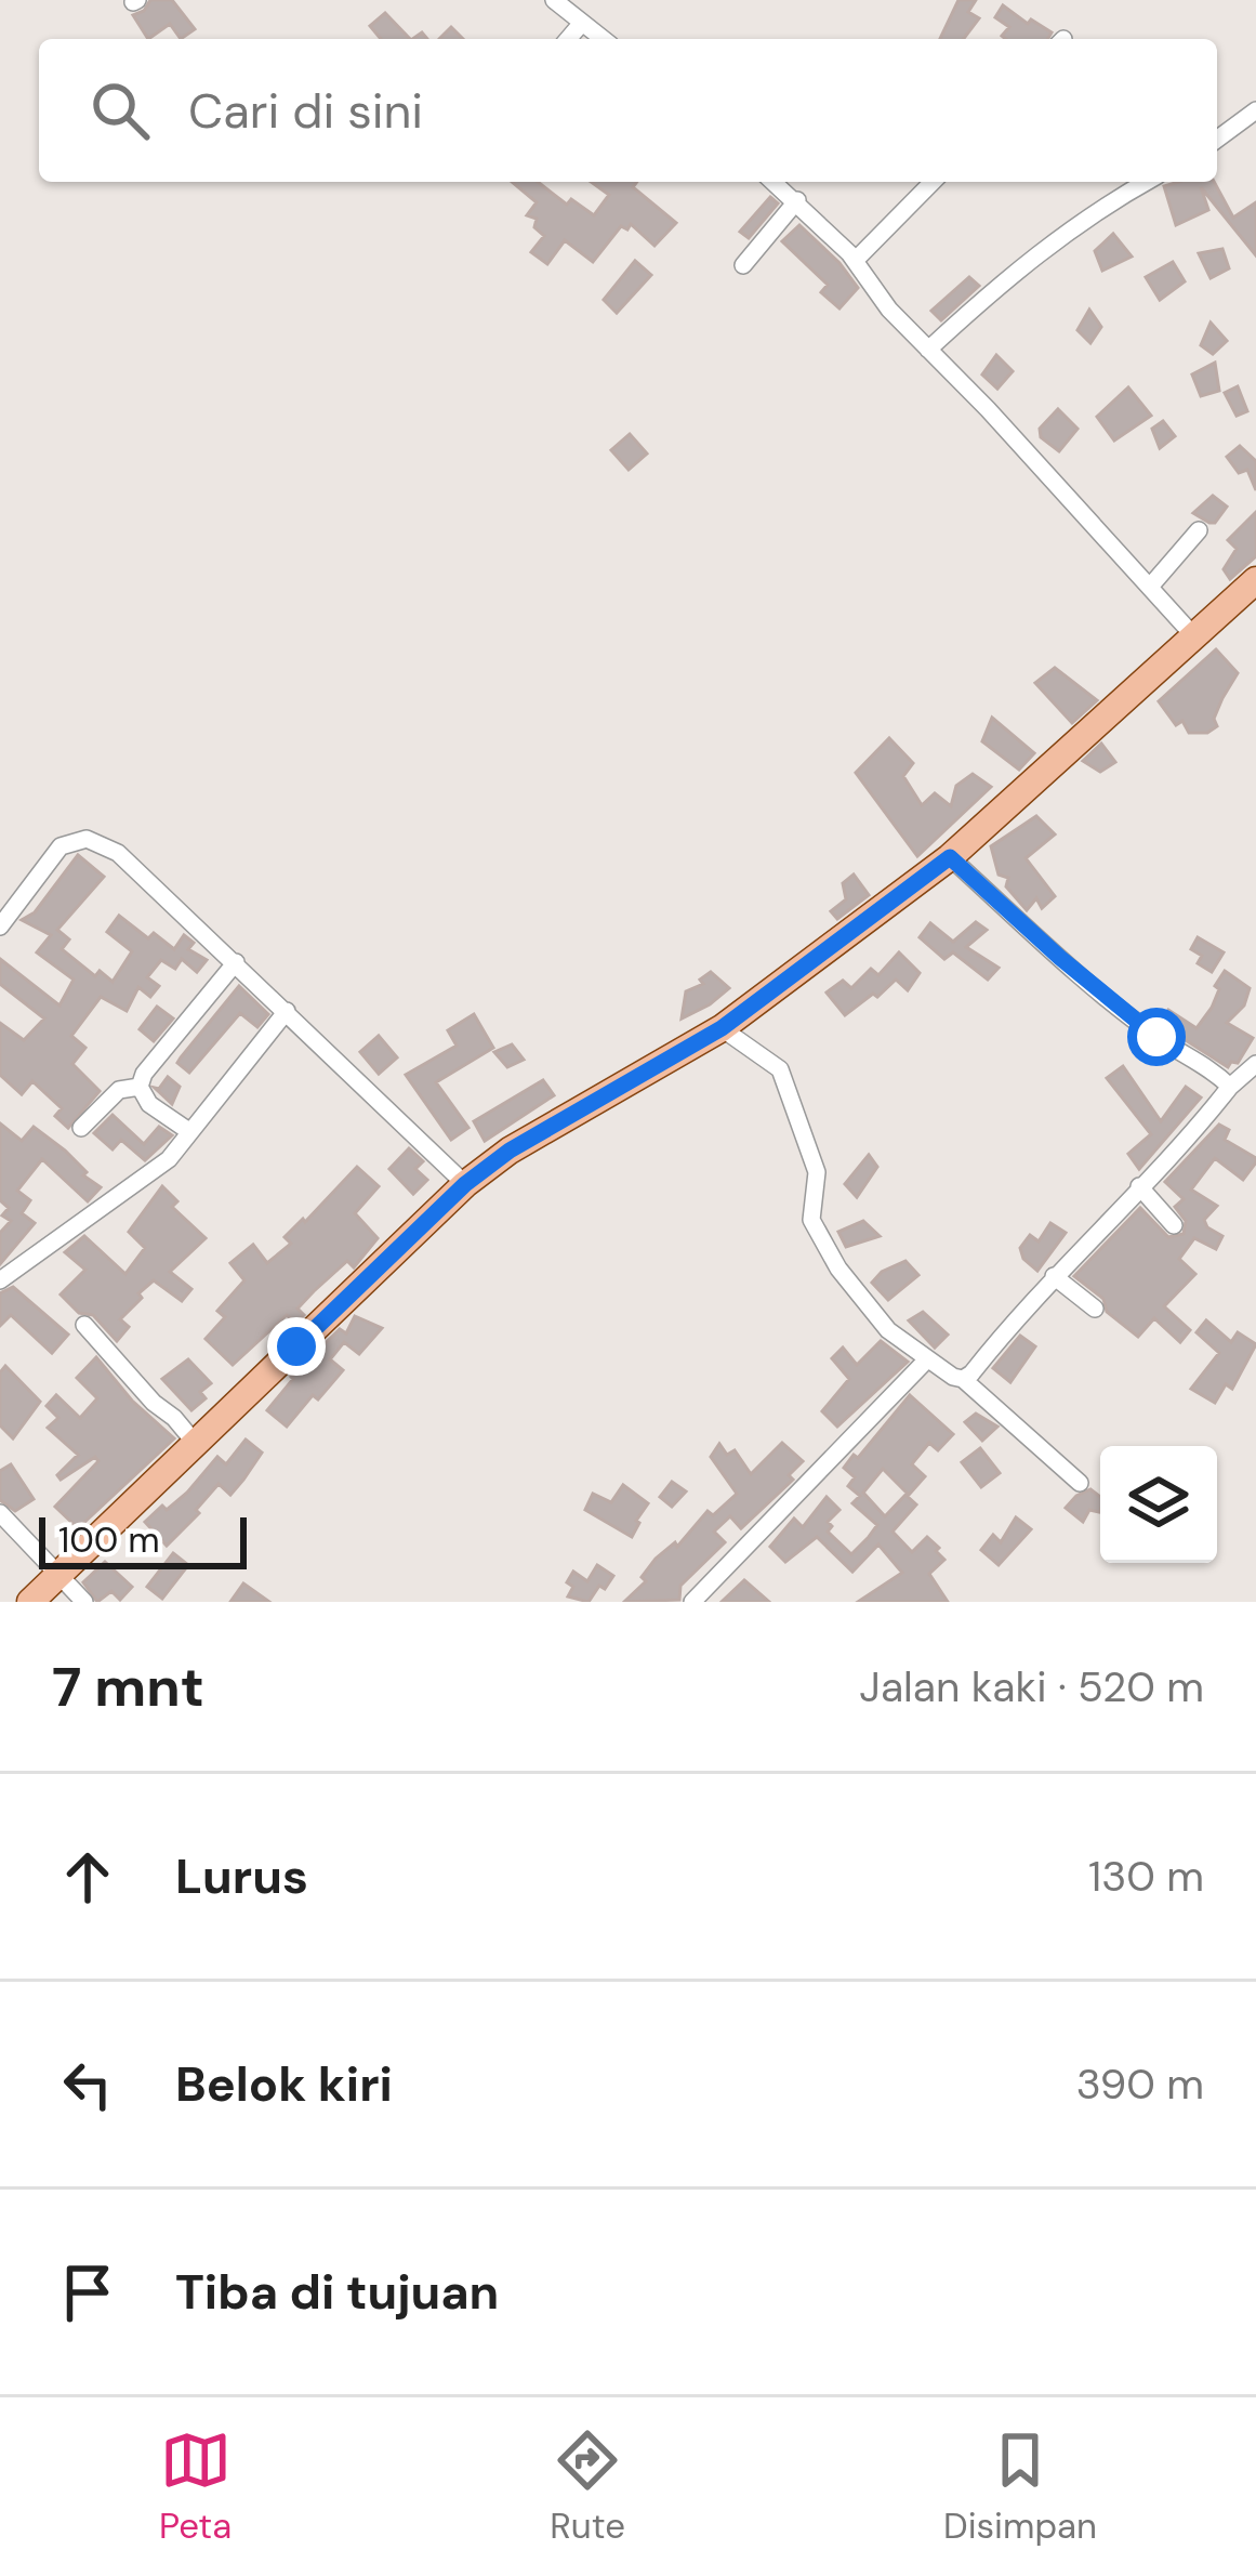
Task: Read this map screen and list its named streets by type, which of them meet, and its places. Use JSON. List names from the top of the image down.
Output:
{
  "scale_bar": "100 m",
  "page": {
    "search": "Cari di sini",
    "scale": "100 m",
    "heading": ["7 mnt", "Jalan kaki · 520 m"],
    "list": [
      ["Lurus", "130 m"],
      ["Belok kiri", "390 m"],
      "Tiba di tujuan"
    ],
    "nav": ["Peta", "Rute", "Disimpan"]
  }
}
